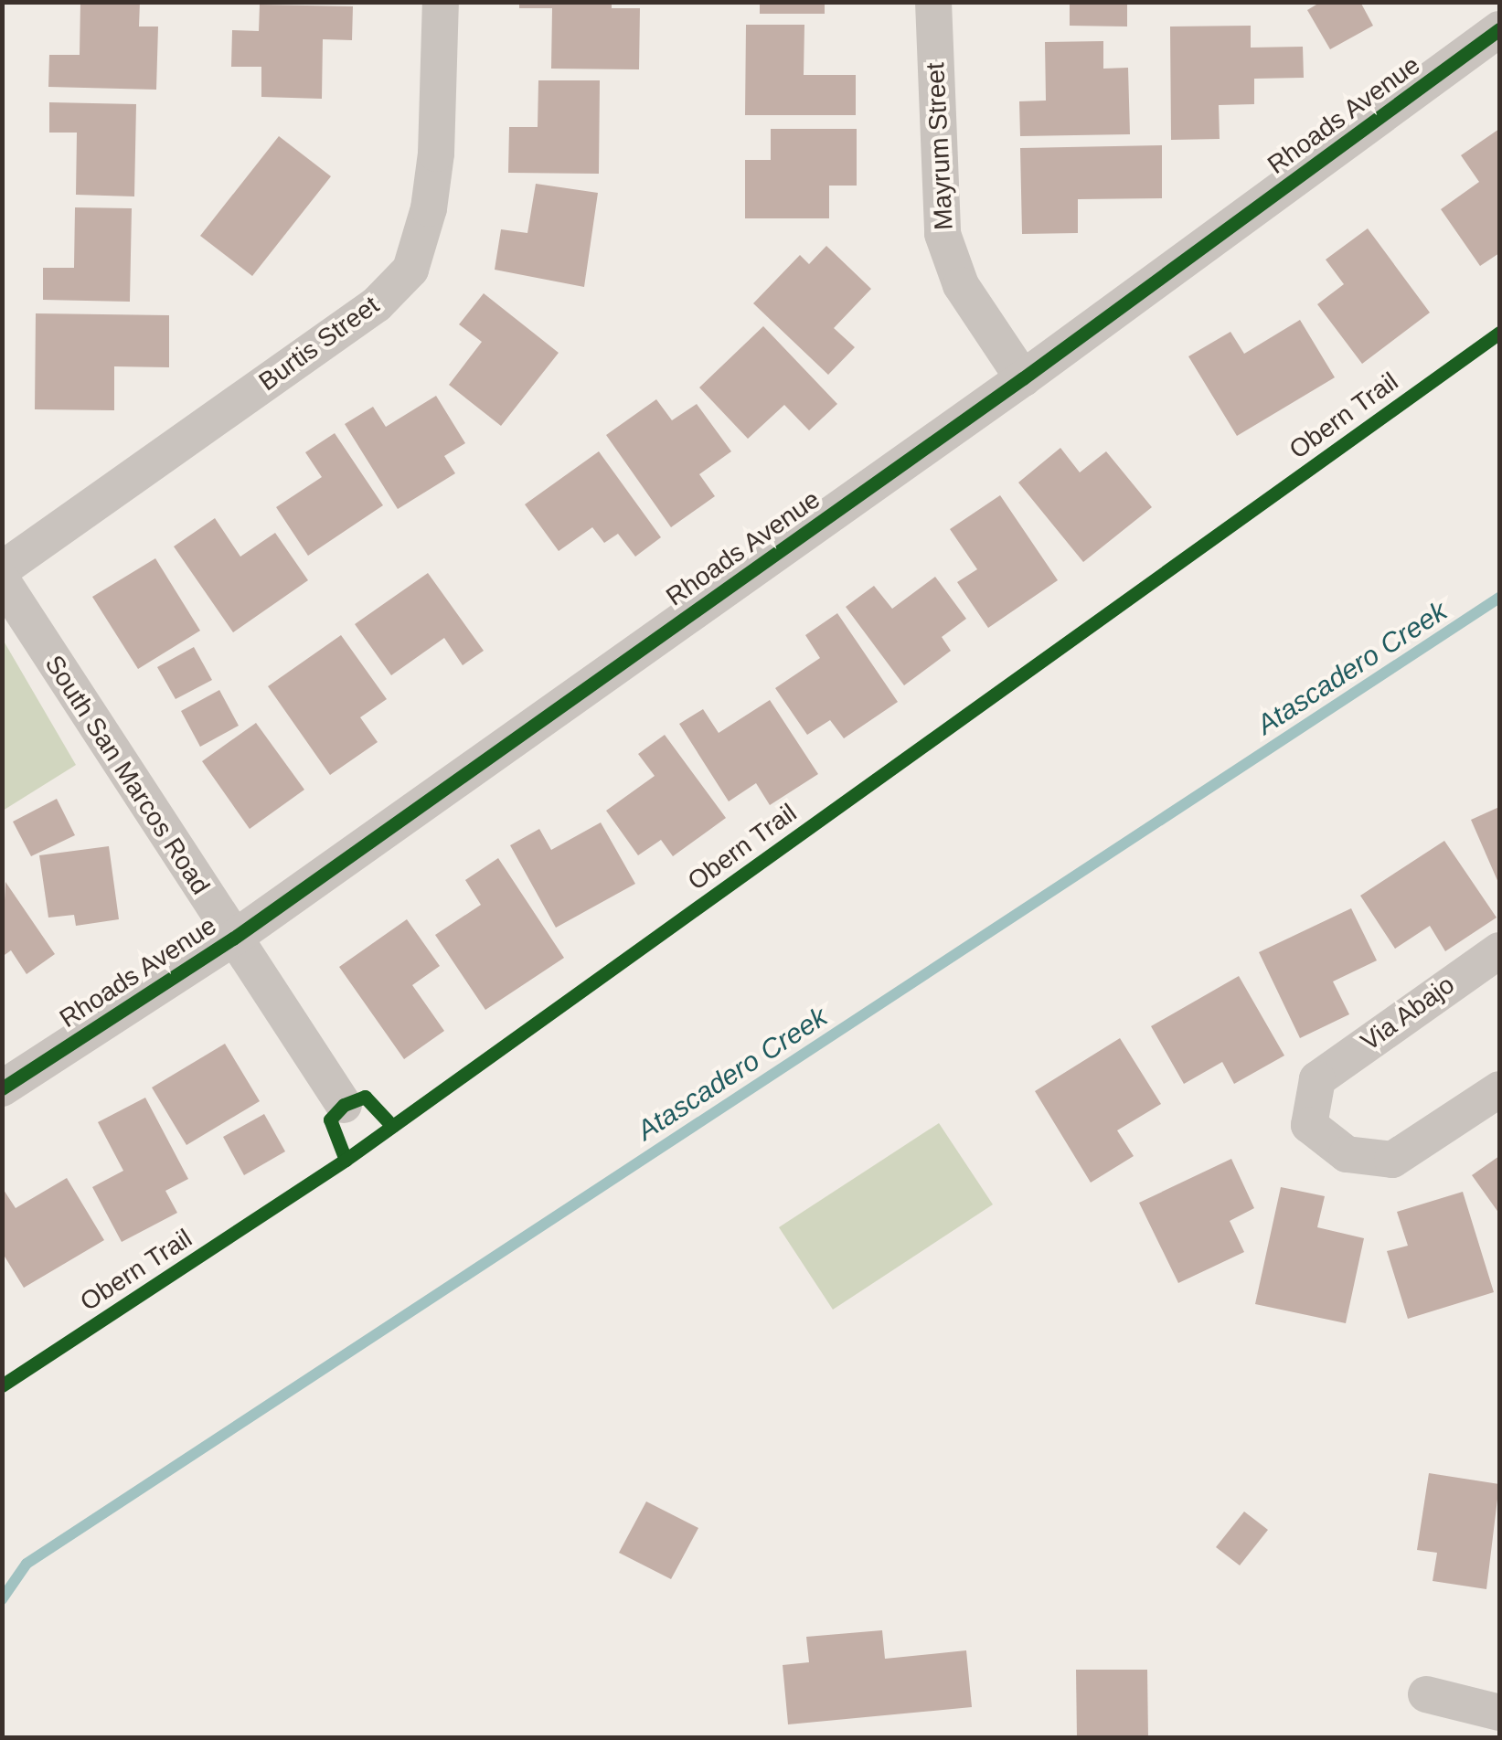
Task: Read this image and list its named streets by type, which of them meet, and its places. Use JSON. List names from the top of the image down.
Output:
{
  "streets": {
    "street": [
      "Rhoads Avenue",
      "Mayrum Street",
      "Burtis Street",
      "South San Marcos Road",
      "Via Abajo"
    ],
    "cycle path": ["Obern Trail"]
  },
  "crossings": [
    ["Rhoads Avenue", "Mayrum Street"],
    ["Rhoads Avenue", "South San Marcos Road"]
  ],
  "water": ["Atascadero Creek"]
}
